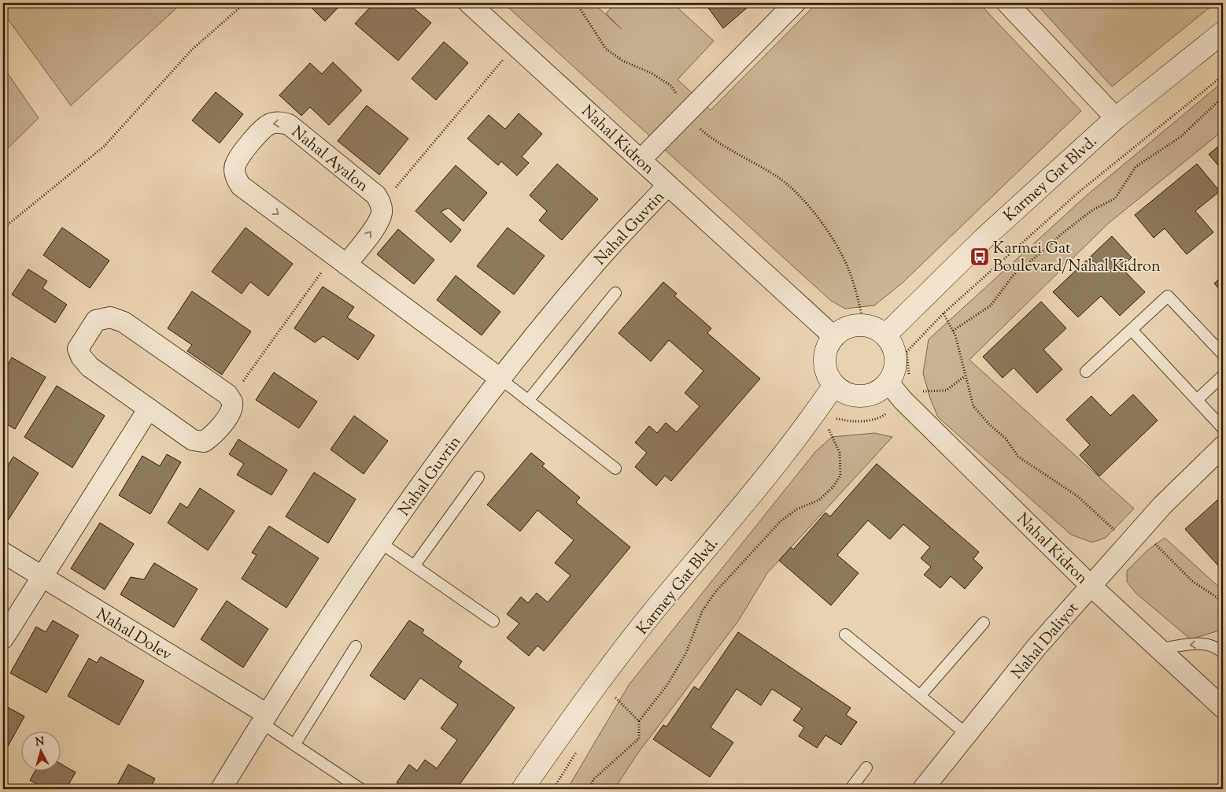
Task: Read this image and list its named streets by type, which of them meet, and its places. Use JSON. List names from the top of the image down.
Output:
{
  "streets": {
    "street": [
      "Nahal Kidron",
      "Nahal Ayalon",
      "Karmey Gat Blvd.",
      "Nahal Guvrin",
      "Nahal Dolev",
      "Nahal Daliyot"
    ]
  },
  "crossings": [
    ["Nahal Kidron", "Karmey Gat Blvd."],
    ["Nahal Kidron", "Nahal Guvrin"],
    ["Nahal Kidron", "Nahal Daliyot"],
    ["Nahal Guvrin", "Nahal Dolev"]
  ],
  "places": {
    "bus stop": ["Karmei Gat Boulevard/Nahal Kidron"]
  },
  "north": "top"
}
